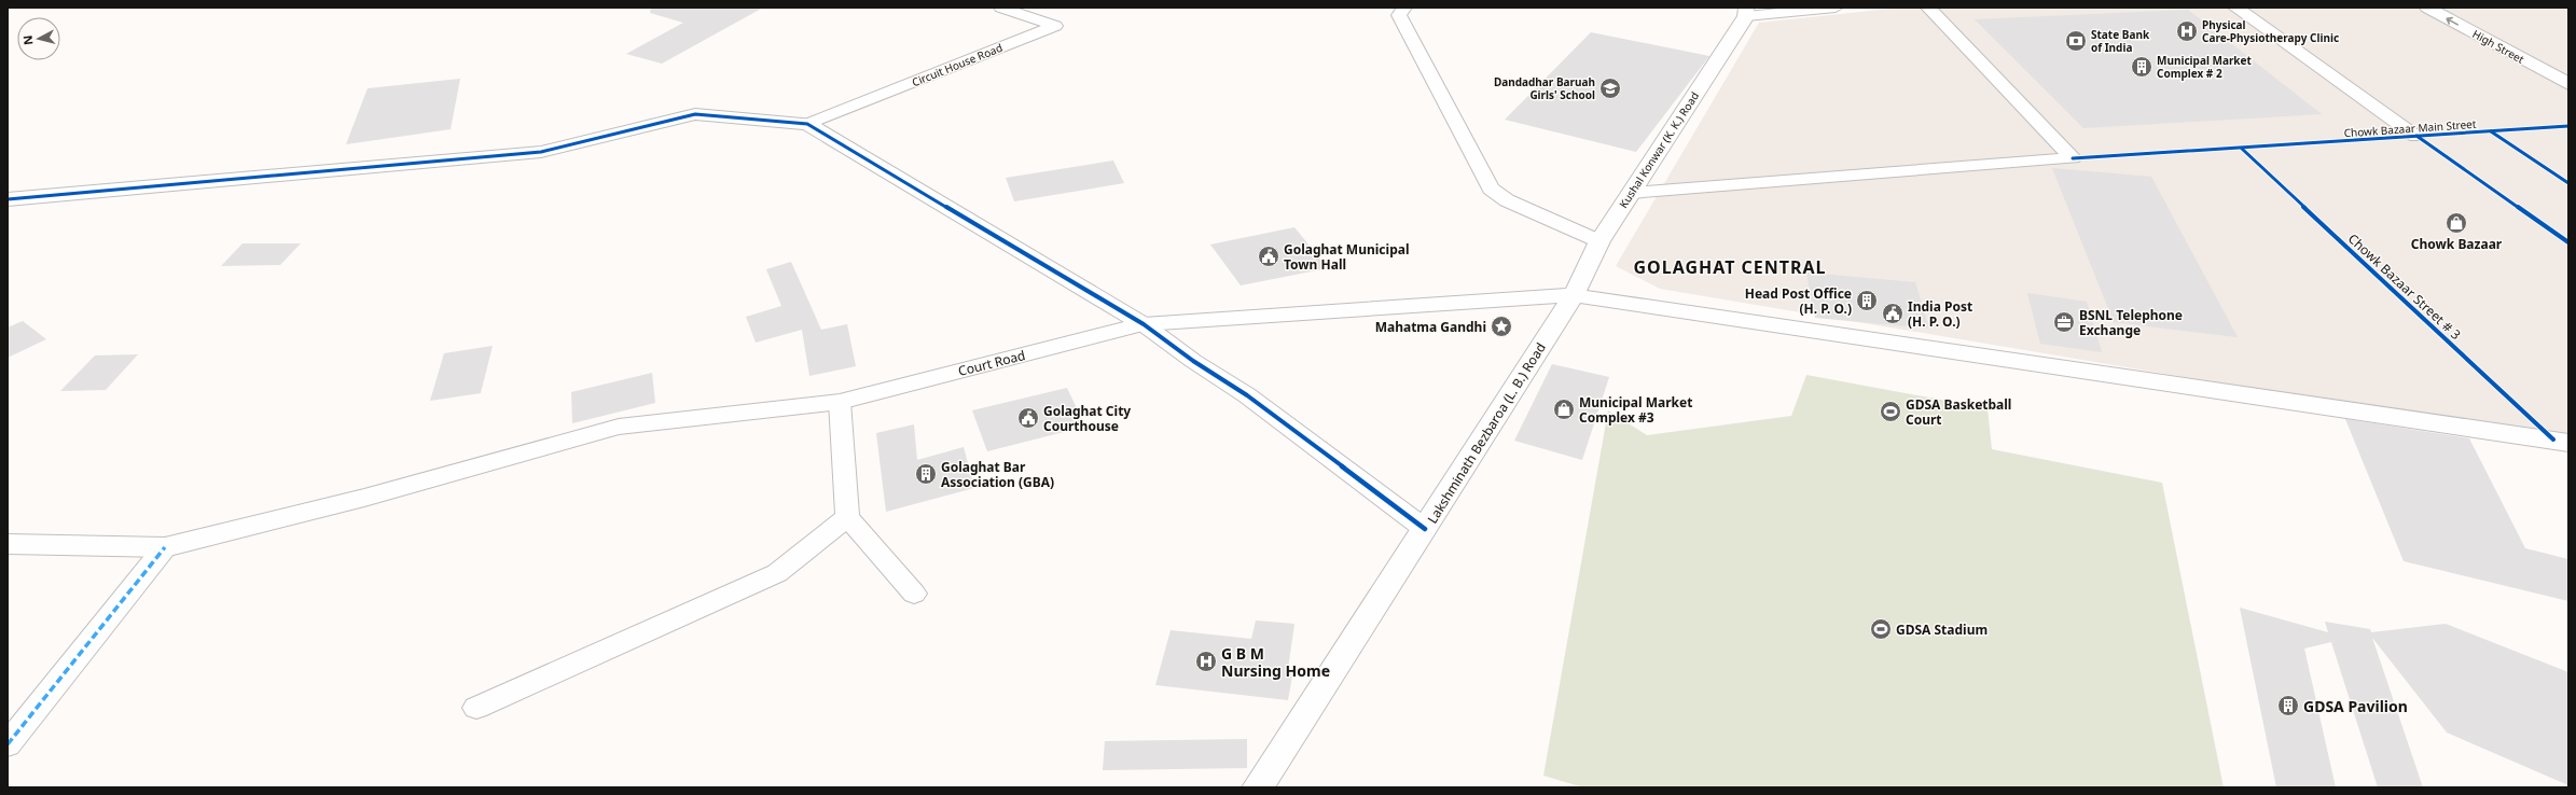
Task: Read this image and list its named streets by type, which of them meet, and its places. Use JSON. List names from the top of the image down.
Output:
{
  "streets": {
    "street": [
      "High Street",
      "Circuit House Road",
      "Kushal Konwar (K. K.) Road",
      "Court Road",
      "Lakshminath Bezbaroa (L. B.) Road"
    ],
    "cycle path": ["Chowk Bazaar Main Street", "Chowk Bazaar Street # 3"]
  },
  "crossings": [
    ["Kushal Konwar (K. K.) Road", "Court Road"],
    ["Kushal Konwar (K. K.) Road", "Lakshminath Bezbaroa (L. B.) Road"],
    ["Court Road", "Lakshminath Bezbaroa (L. B.) Road"]
  ],
  "districts": ["GOLAGHAT CENTRAL"],
  "places": {
    "hospital": ["Physical Care-Physiotherapy Clinic", "G B M Nursing Home"],
    "bank": ["State Bank of India"],
    "building": [
      "Municipal Market Complex # 2",
      "Head Post Office (H. P. O.)",
      "Golaghat Bar Association (GBA)",
      "GDSA Pavilion"
    ],
    "school or university": ["Dandadhar Baruah Girls' School"],
    "shop": ["Chowk Bazaar", "Municipal Market Complex #3"],
    "public building": ["Golaghat Municipal Town Hall", "India Post (H. P. O.)", "Golaghat City Courthouse"],
    "office": ["BSNL Telephone Exchange"],
    "place": ["Mahatma Gandhi"],
    "sports": ["GDSA Basketball Court", "GDSA Stadium"]
  },
  "north": "left"
}
